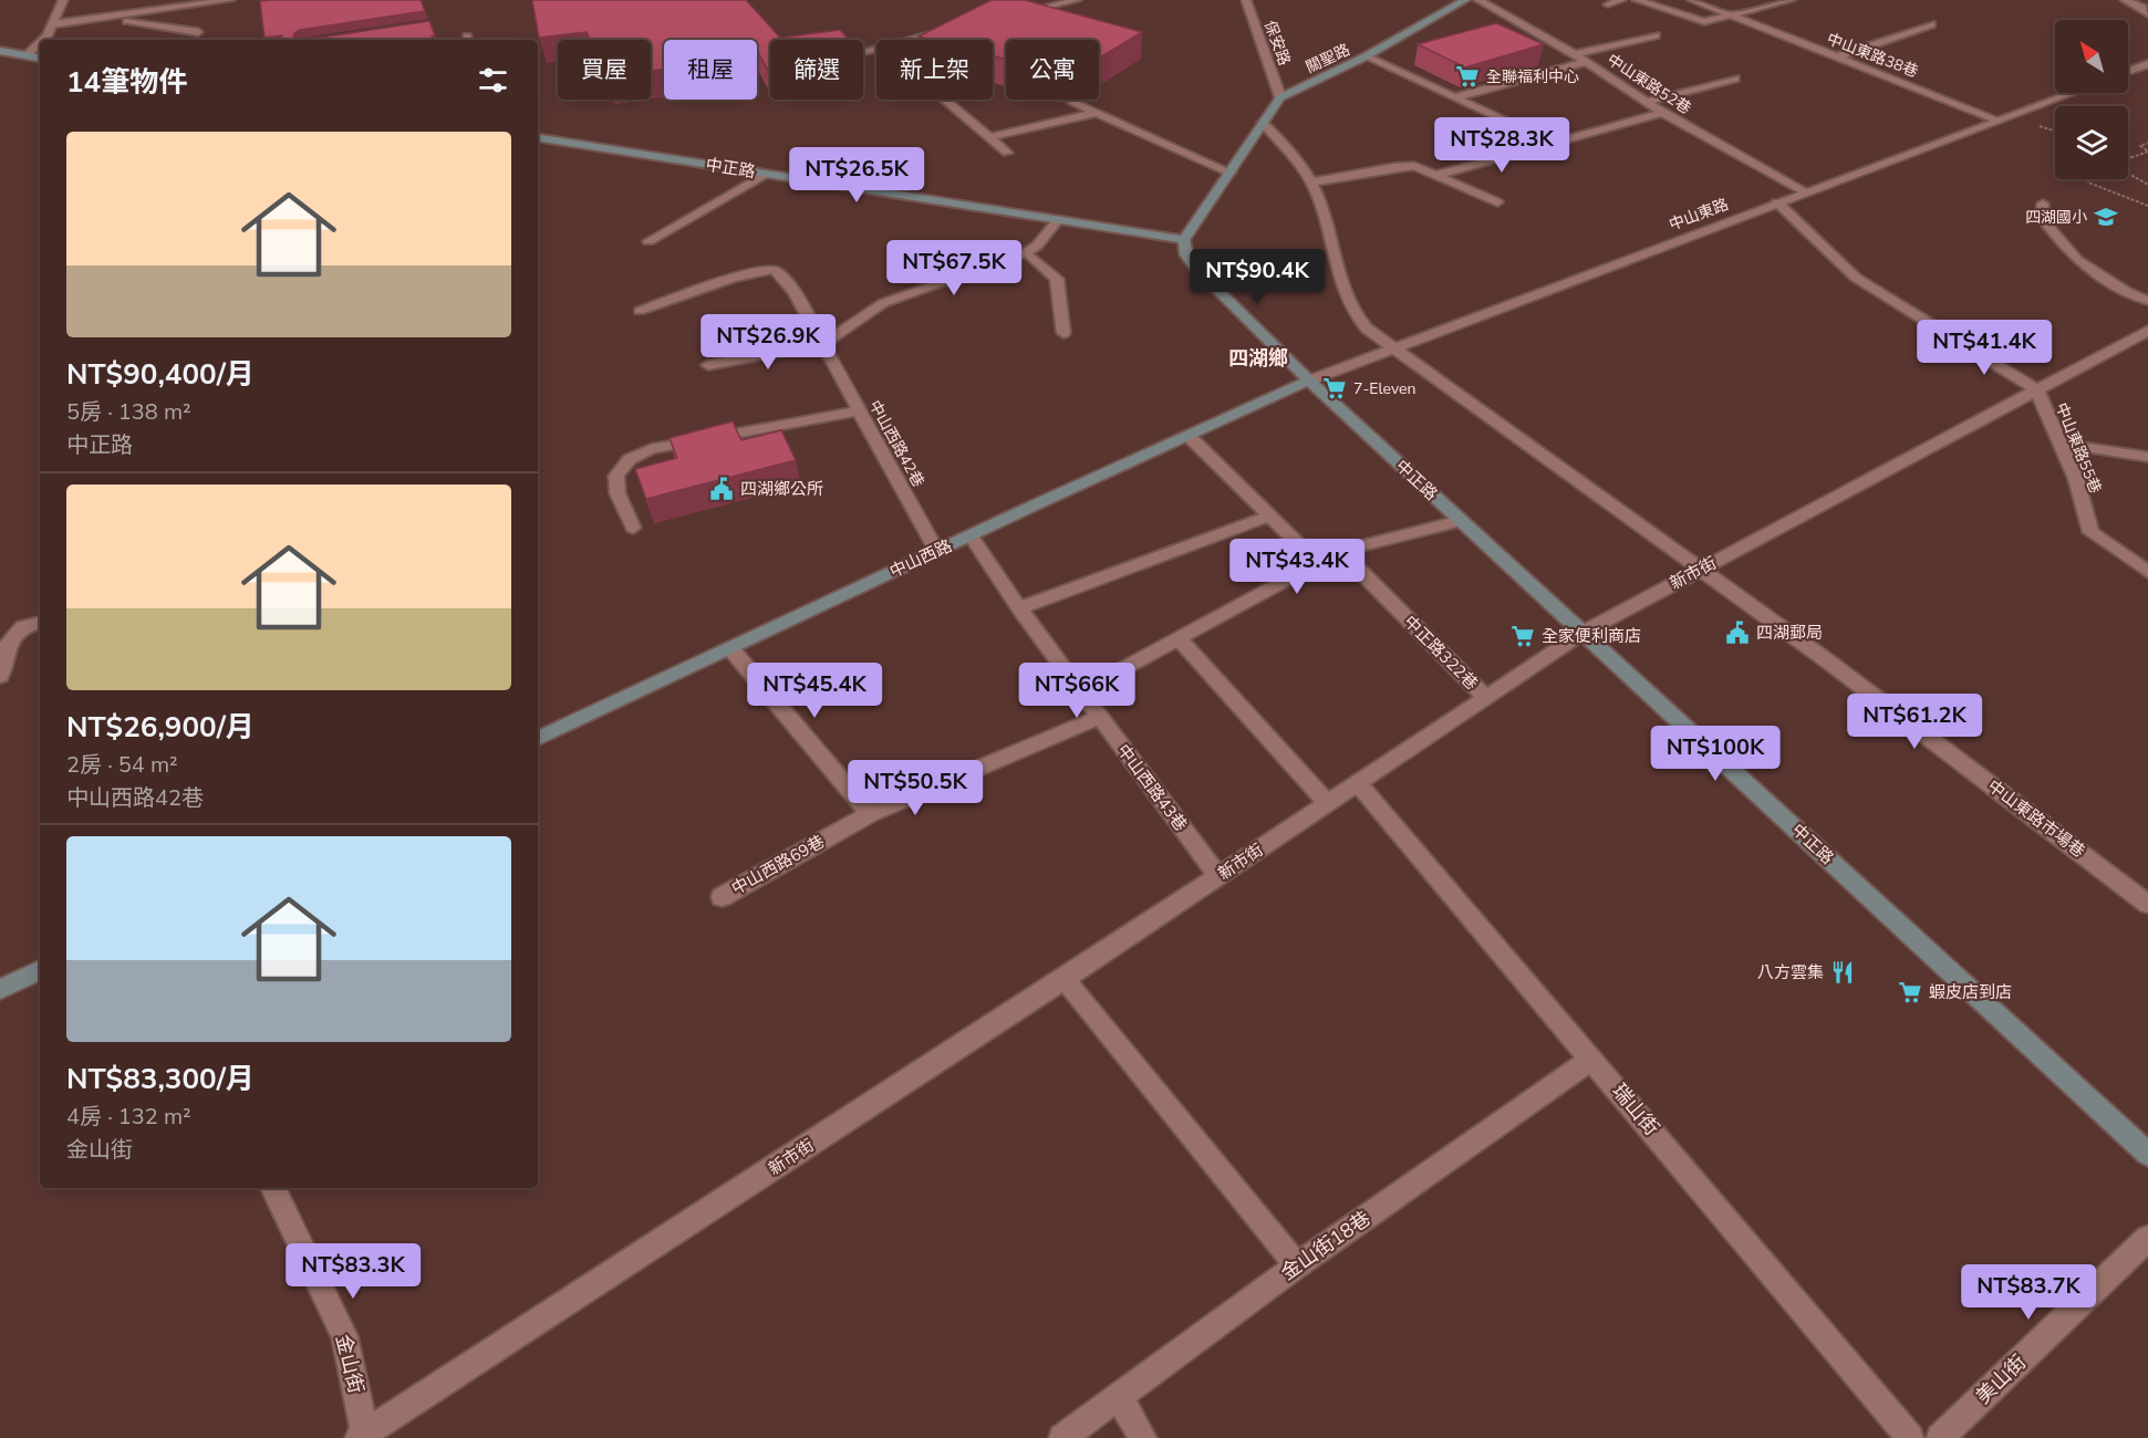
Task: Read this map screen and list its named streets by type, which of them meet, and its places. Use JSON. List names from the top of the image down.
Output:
{
  "streets": {
    "main road": ["關聖路", "中正路", "中山西路"],
    "street": [
      "保安路",
      "中山東路38巷",
      "中山東路52巷",
      "中山東路",
      "中山西路42巷",
      "中山東路55巷",
      "新市街",
      "中正路322巷",
      "中山西路43巷",
      "中山東路市場巷",
      "中山西路69巷",
      "瑞山街",
      "金山街18巷",
      "金山街",
      "美山街"
    ]
  },
  "crossings": [
    ["保安路", "關聖路"],
    ["中山東路38巷", "中山東路"],
    ["關聖路", "中正路"],
    ["關聖路", "中山東路市場巷"],
    ["中山東路52巷", "中山東路"],
    ["中正路", "中山東路"],
    ["中正路", "中山西路"],
    ["中正路", "新市街"],
    ["中山東路", "中山東路55巷"],
    ["中山東路", "中山西路"],
    ["中山東路", "中山東路市場巷"],
    ["中山西路42巷", "中山西路"],
    ["中山東路55巷", "新市街"],
    ["中山西路", "中山西路43巷"],
    ["新市街", "中正路322巷"],
    ["新市街", "中山西路43巷"],
    ["新市街", "中山東路市場巷"],
    ["新市街", "瑞山街"],
    ["新市街", "金山街"],
    ["中山西路43巷", "中山西路69巷"],
    ["瑞山街", "金山街18巷"]
  ],
  "districts": ["四湖鄉"],
  "places": {
    "supermarket": [
      "全聯福利中心",
      "7-Eleven",
      "全家便利商店",
      "蝦皮店到店"
    ],
    "school or university": ["四湖國小"],
    "public building": ["四湖鄉公所", "四湖郵局"],
    "restaurant": ["八方雲集"]
  },
  "north": "top left",
  "page": {
    "chip": [
      "買屋",
      "租屋",
      "篩選",
      "新上架",
      "公寓"
    ],
    "heading": "14筆物件",
    "price": [
      "NT$28.3K",
      "NT$26.5K",
      "NT$67.5K",
      "NT$90.4K",
      "NT$26.9K",
      "NT$41.4K",
      "NT$43.4K",
      "NT$45.4K",
      "NT$66K",
      "NT$61.2K",
      "NT$100K",
      "NT$50.5K",
      "NT$83.3K",
      "NT$83.7K"
    ],
    "list": [
      {
        "name": "NT$90,400/月",
        "note": "5房 · 138 m² · 中正路"
      },
      {
        "name": "NT$26,900/月",
        "note": "2房 · 54 m² · 中山西路42巷"
      },
      {
        "name": "NT$83,300/月",
        "note": "4房 · 132 m² · 金山街"
      }
    ]
  }
}
